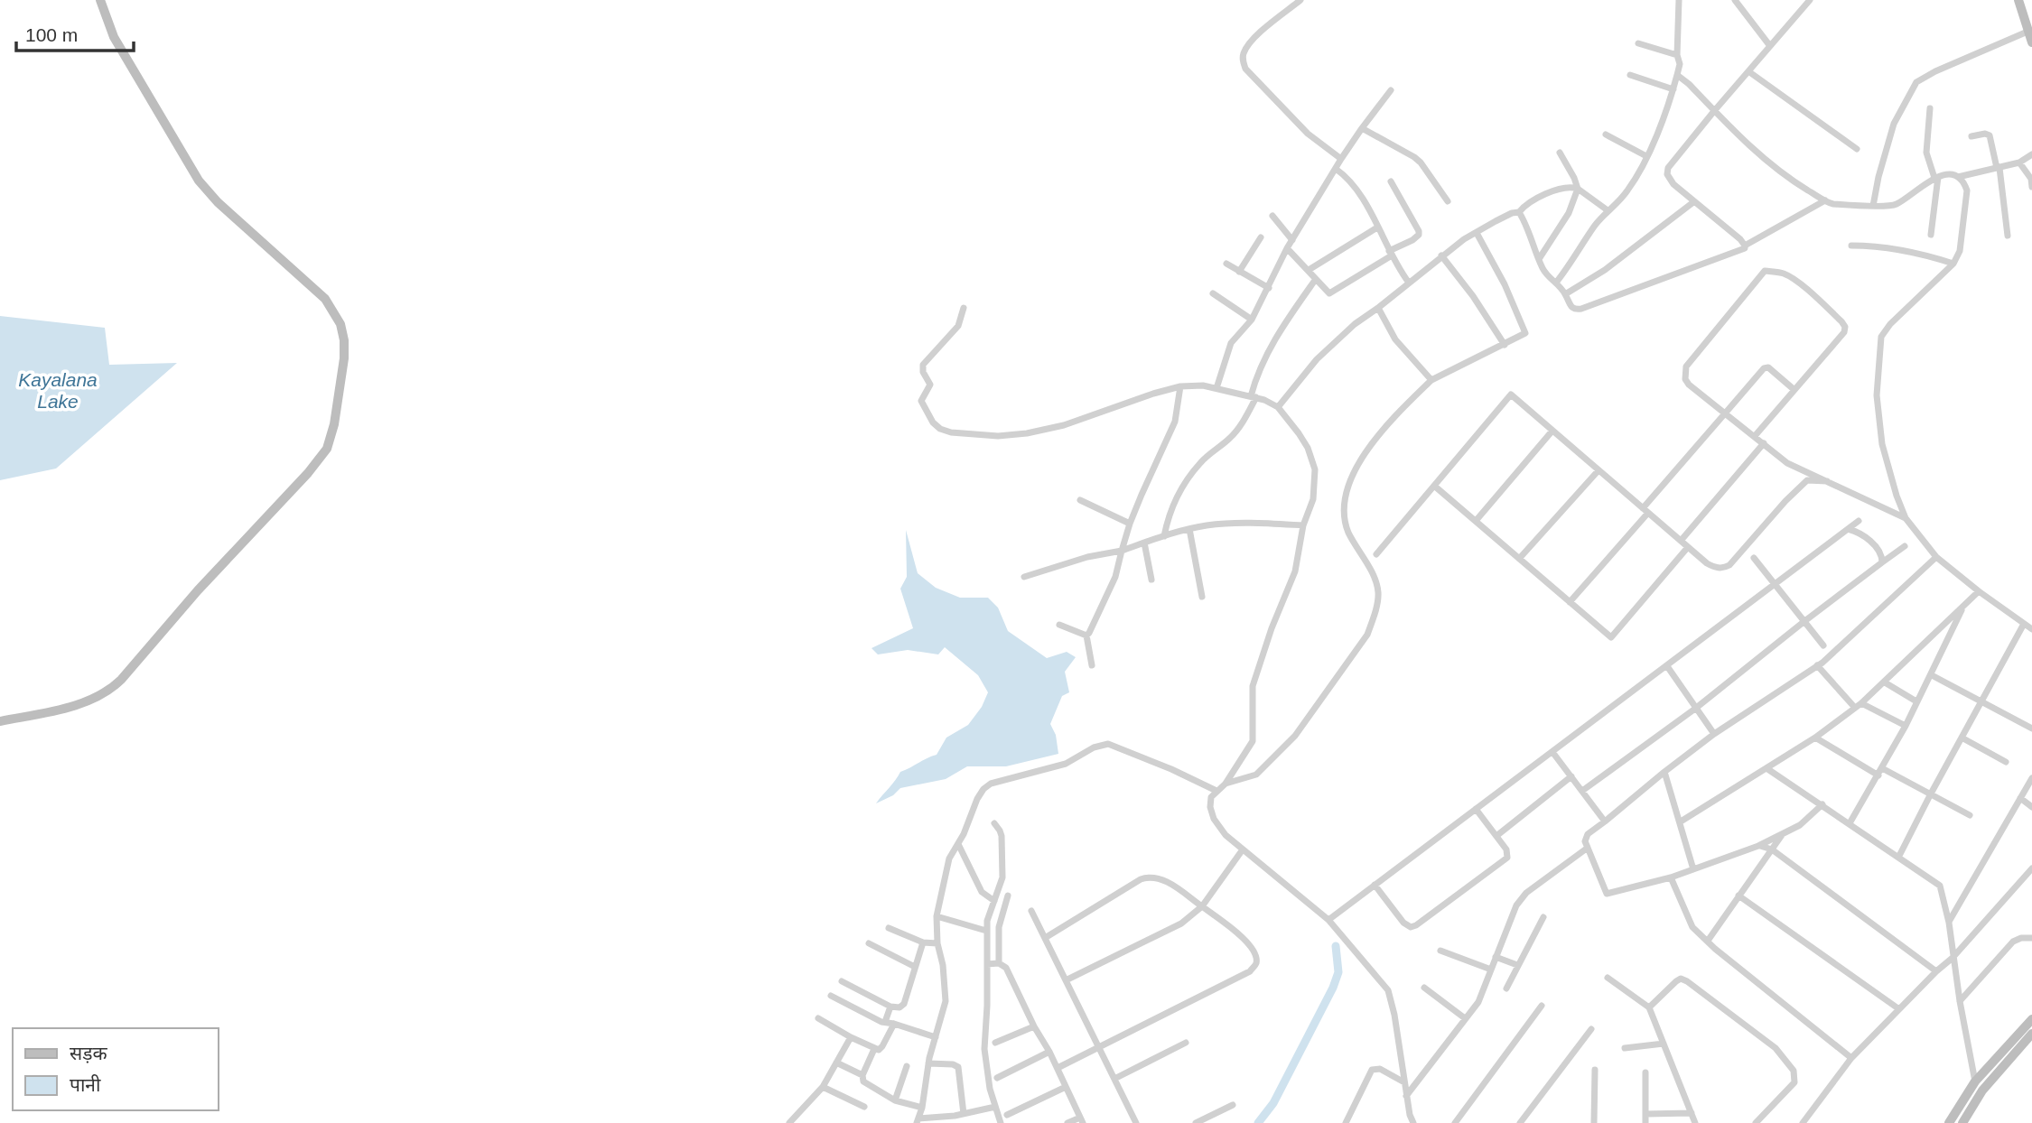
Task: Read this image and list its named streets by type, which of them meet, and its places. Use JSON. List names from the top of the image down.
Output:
{
  "water": ["Kayalana Lake"],
  "legend": ["सड़क", "पानी"],
  "scale_bar": "100 m"
}
